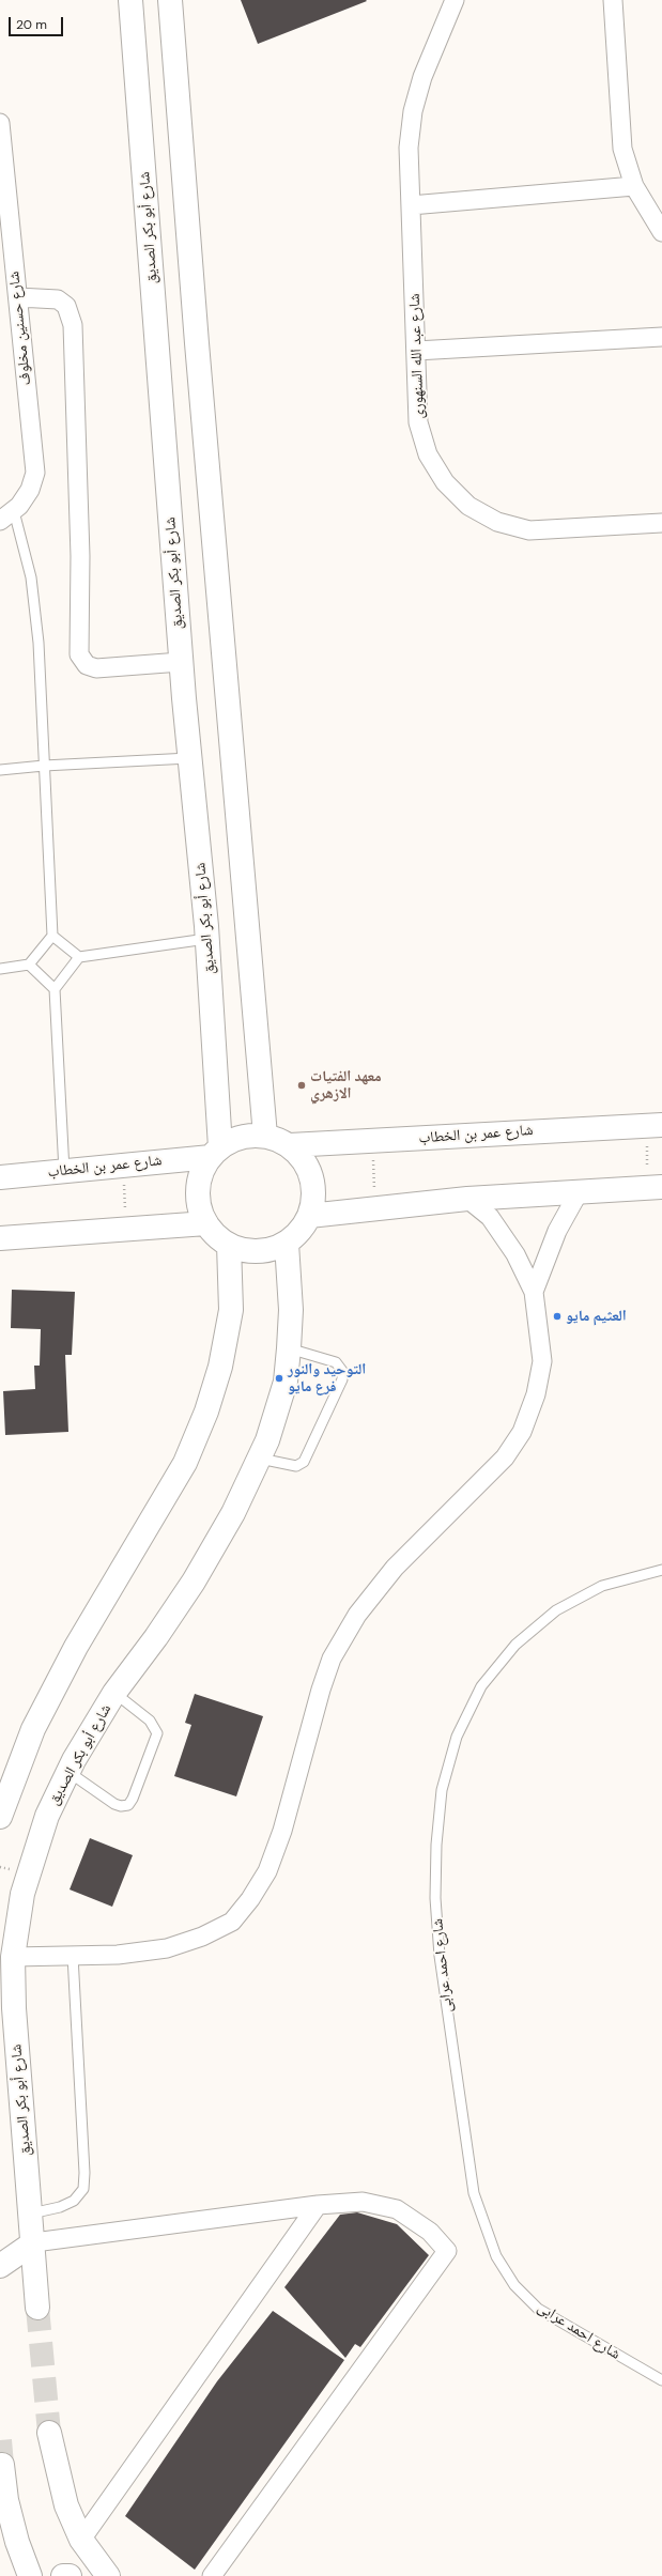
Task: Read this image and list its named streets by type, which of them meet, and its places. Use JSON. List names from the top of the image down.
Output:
{
  "streets": {
    "street": [
      "شارع أبو بكر الصديق",
      "شارع حسنين مخلوف",
      "شارع عبد الله السنهورى",
      "شارع عمر بن الخطاب"
    ],
    "lane": ["شارع احمد عرابى"]
  },
  "crossings": [
    ["شارع أبو بكر الصديق", "شارع عمر بن الخطاب"]
  ],
  "places": ["معهد الفتيات الازهري", "العثيم مايو", "التوحيد والنور فرع مايو"],
  "scale_bar": "20 m"
}
